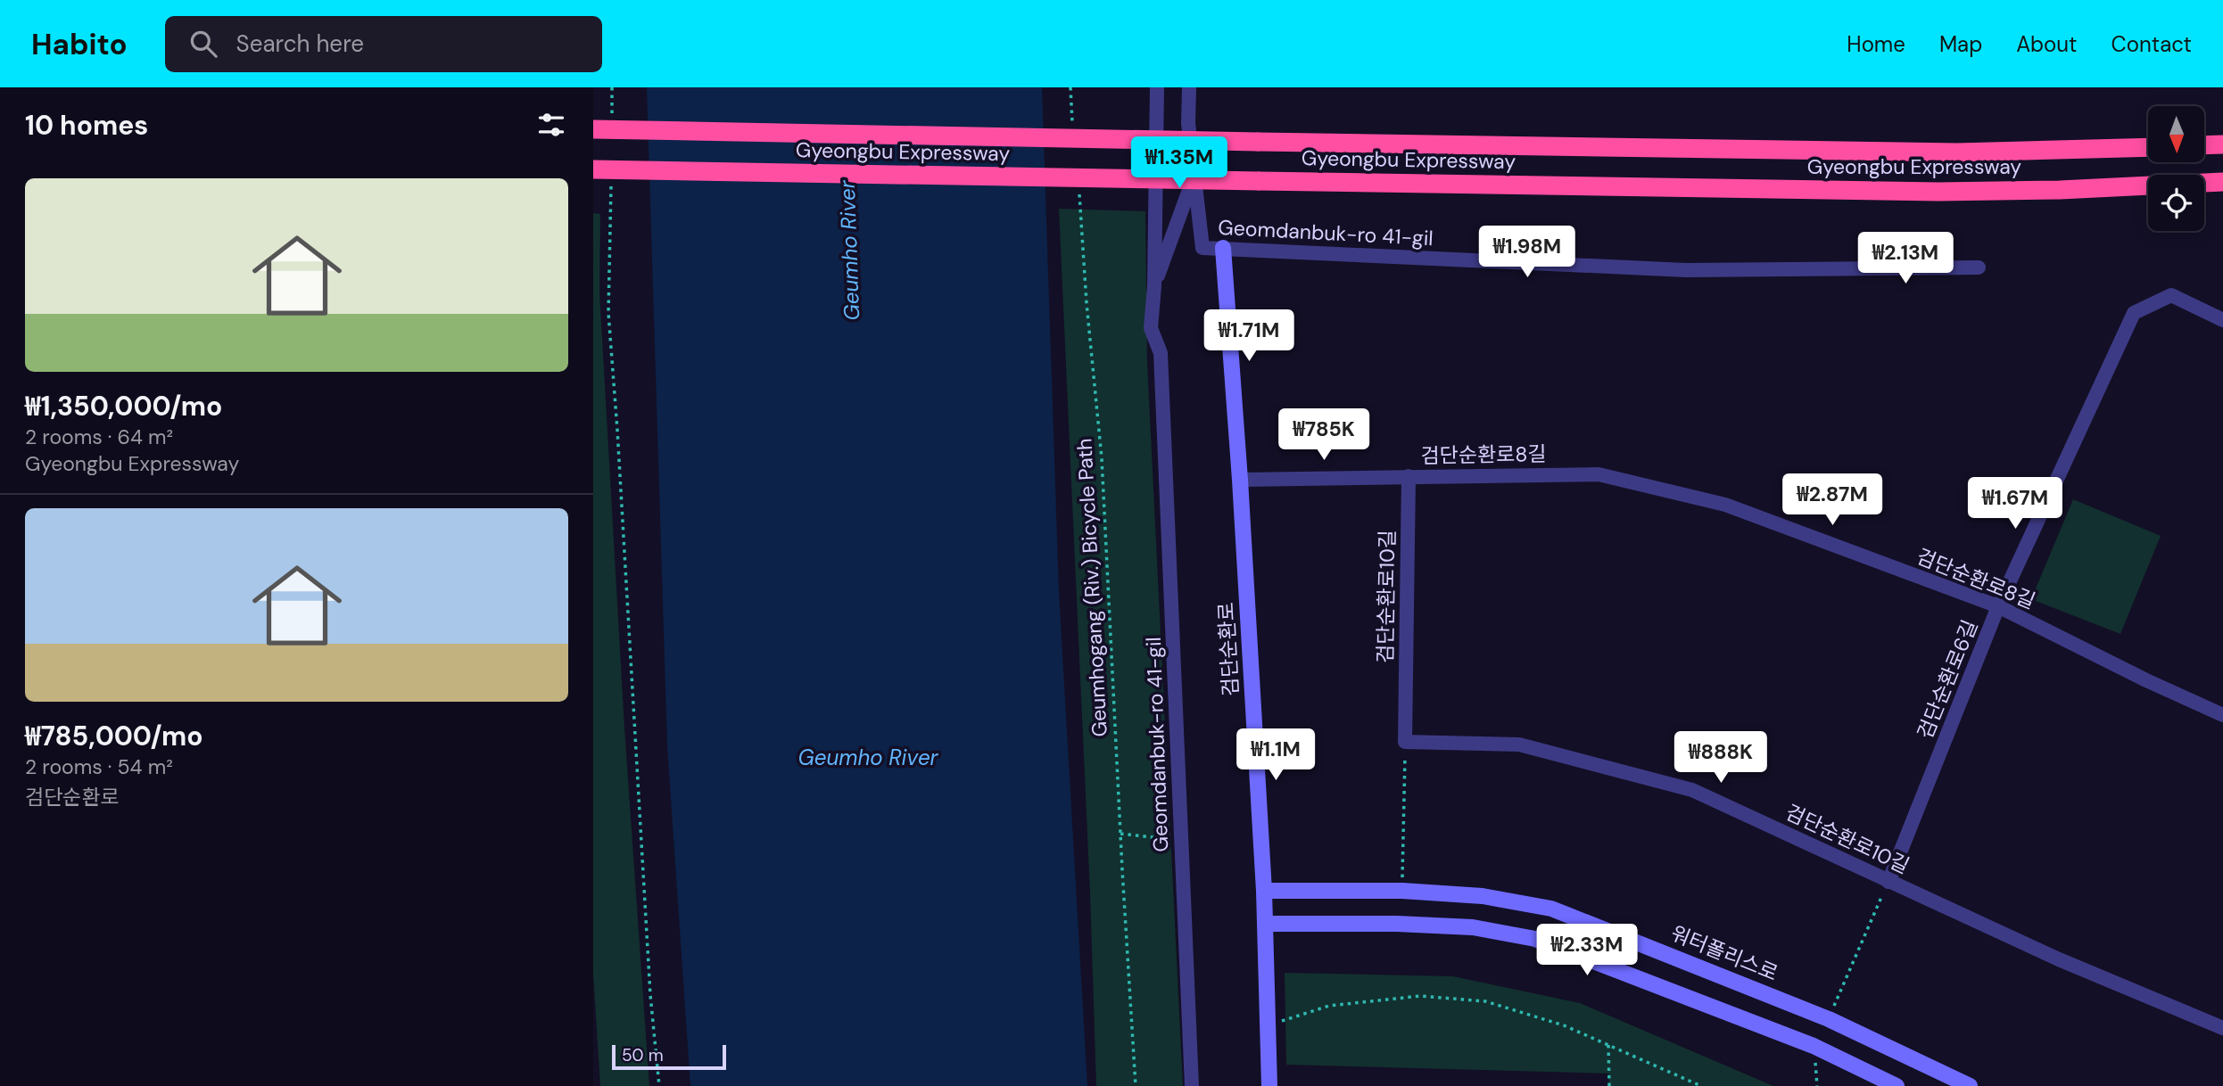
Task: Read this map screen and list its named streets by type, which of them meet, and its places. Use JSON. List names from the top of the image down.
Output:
{
  "streets": {
    "highway": ["Gyeongbu Expressway"],
    "main road": ["검단순환로", "워터폴리스로"],
    "street": [
      "Geomdanbuk-ro 41-gil",
      "검단순환로8길",
      "검단순환로10길",
      "검단순환로6길"
    ],
    "path": ["Geumhogang (Riv.) Bicycle Path"]
  },
  "crossings": [
    ["Geomdanbuk-ro 41-gil", "검단순환로"],
    ["검단순환로8길", "검단순환로10길"],
    ["검단순환로8길", "검단순환로"],
    ["검단순환로8길", "검단순환로6길"],
    ["검단순환로10길", "검단순환로6길"],
    ["검단순환로", "워터폴리스로"]
  ],
  "water": ["Geumho River"],
  "scale_bar": "50 m",
  "north": "bottom",
  "page": {
    "header": "Habito",
    "search": "Search here",
    "nav": [
      "Home",
      "Map",
      "About",
      "Contact"
    ],
    "heading": "10 homes",
    "price": [
      "₩1.35M",
      "₩1.98M",
      "₩2.13M",
      "₩1.71M",
      "₩785K",
      "₩2.87M",
      "₩1.67M",
      "₩1.1M",
      "₩888K",
      "₩2.33M"
    ],
    "list": [
      {
        "name": "₩1,350,000/mo",
        "note": "2 rooms · 64 m² · Gyeongbu Expressway"
      },
      {
        "name": "₩785,000/mo",
        "note": "2 rooms · 54 m² · 검단순환로"
      }
    ],
    "scale": "50 m"
  }
}
